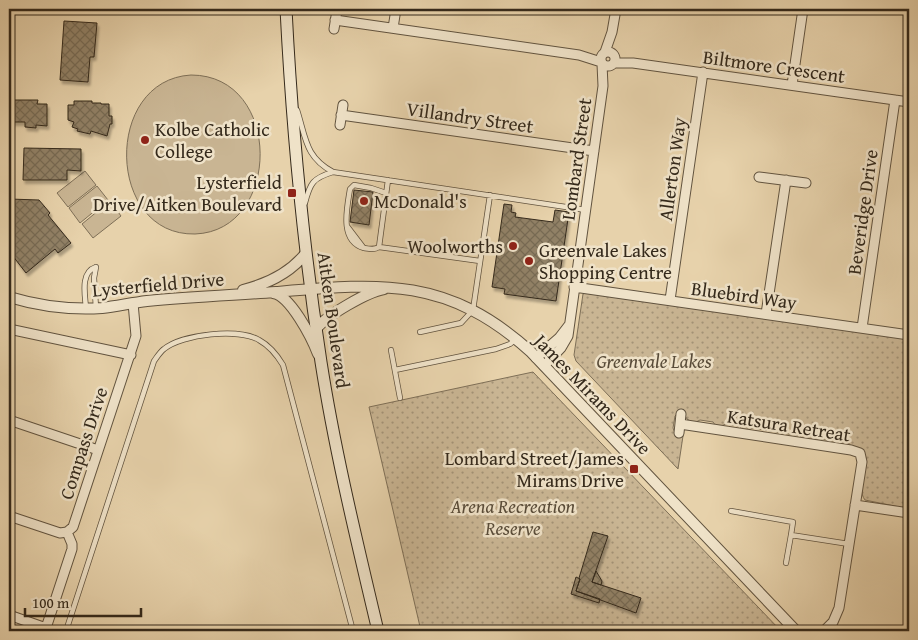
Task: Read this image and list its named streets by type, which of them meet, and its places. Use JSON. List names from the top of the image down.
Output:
{
  "streets": {
    "main road": ["Aitken Boulevard"],
    "street": [
      "Biltmore Crescent",
      "Villandry Street",
      "Lombard Street",
      "Allerton Way",
      "Beveridge Drive",
      "Lysterfield Drive",
      "Bluebird Way",
      "James Mirams Drive",
      "Katsura Retreat",
      "Compass Drive"
    ]
  },
  "crossings": [
    ["Biltmore Crescent", "Lombard Street"],
    ["Biltmore Crescent", "Allerton Way"],
    ["Biltmore Crescent", "Beveridge Drive"],
    ["Villandry Street", "Lombard Street"],
    ["Lombard Street", "Bluebird Way"],
    ["Lombard Street", "James Mirams Drive"],
    ["Allerton Way", "Bluebird Way"],
    ["Beveridge Drive", "Bluebird Way"],
    ["Lysterfield Drive", "Aitken Boulevard"],
    ["Lysterfield Drive", "James Mirams Drive"],
    ["Lysterfield Drive", "Compass Drive"],
    ["Aitken Boulevard", "James Mirams Drive"]
  ],
  "parks": ["Greenvale Lakes", "Arena Recreation Reserve"],
  "places": {
    "other": [
      "Kolbe Catholic College",
      "McDonald's",
      "Woolworths",
      "Greenvale Lakes Shopping Centre"
    ],
    "transit": ["Lysterfield Drive/Aitken Boulevard", "Lombard Street/James Mirams Drive"]
  },
  "scale_bar": "100 m"
}
